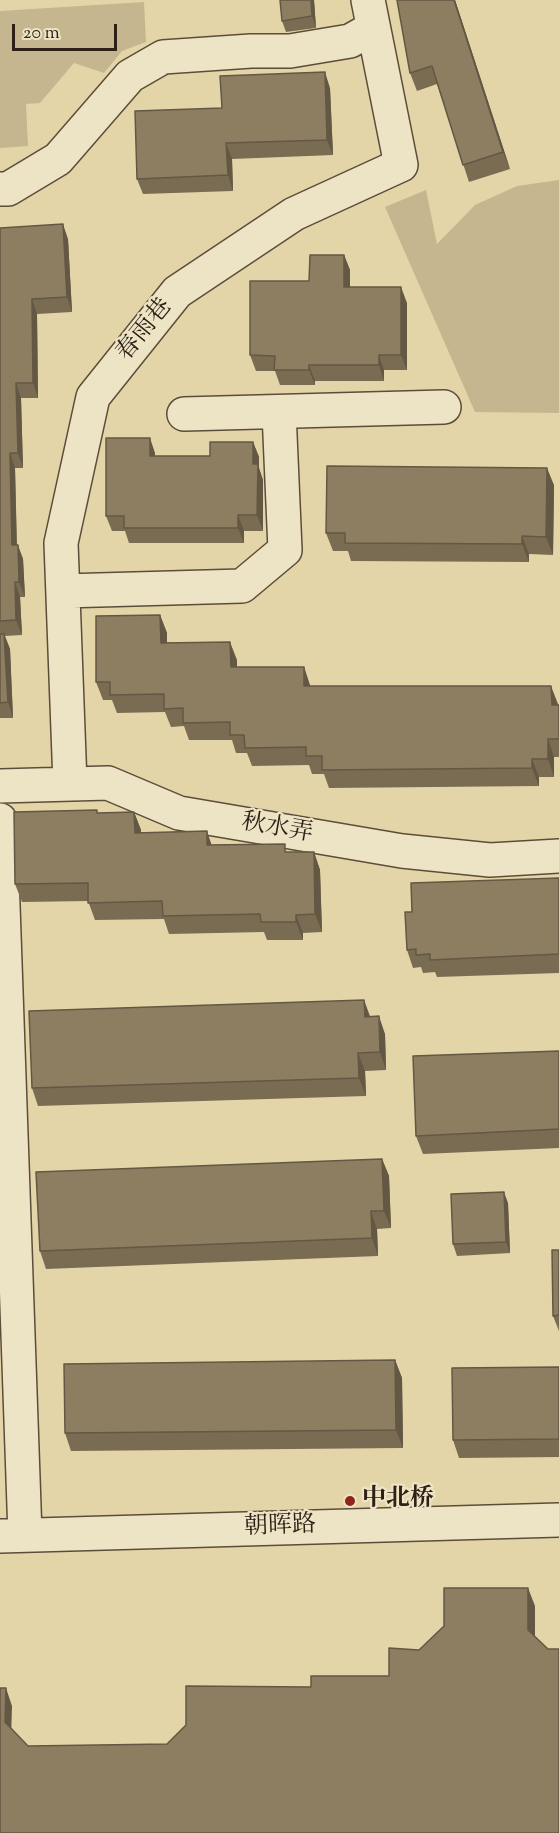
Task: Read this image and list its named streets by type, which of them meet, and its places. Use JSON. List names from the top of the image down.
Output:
{
  "streets": {
    "street": ["春雨巷", "秋水弄", "朝晖路"]
  },
  "crossings": [
    ["春雨巷", "秋水弄"]
  ],
  "places": ["中北桥"],
  "scale_bar": "20 m"
}
